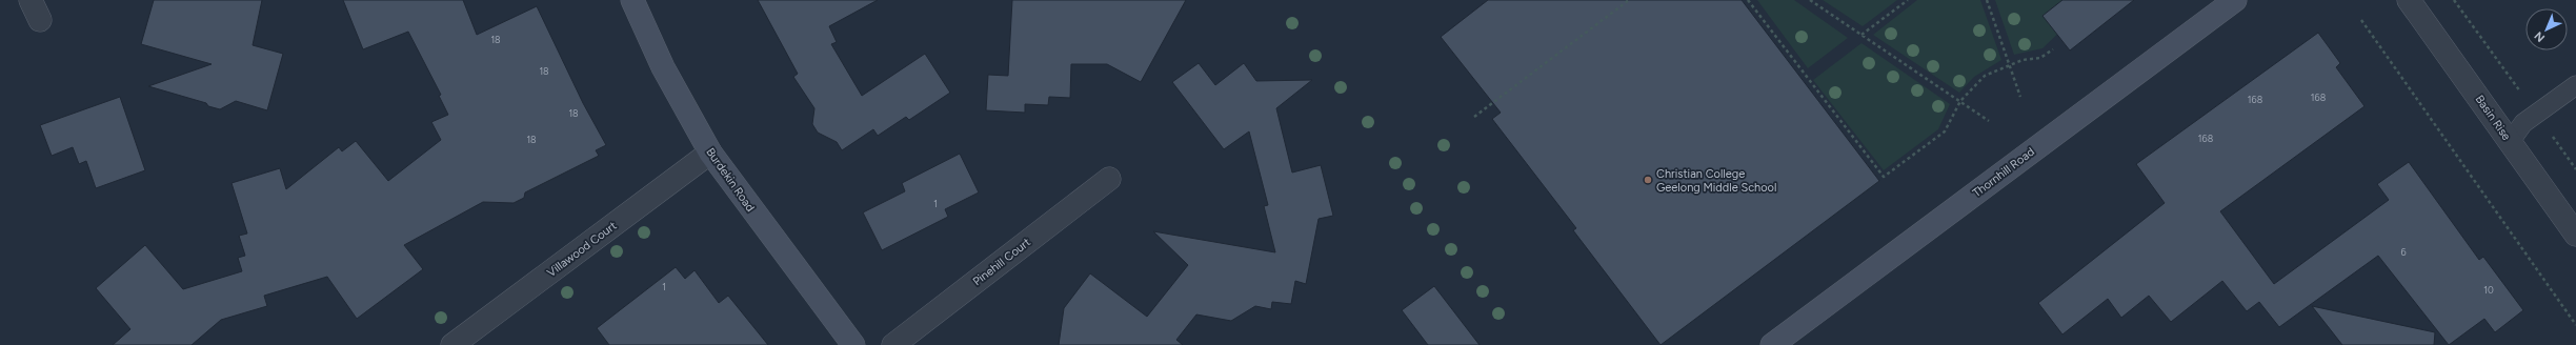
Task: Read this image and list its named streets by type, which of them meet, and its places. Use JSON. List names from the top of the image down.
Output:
{
  "streets": {
    "street": [
      "Basin Rise",
      "Thornhill Road",
      "Burdekin Road",
      "Villawood Court",
      "Pinehill Court"
    ]
  },
  "crossings": [
    ["Burdekin Road", "Villawood Court"]
  ],
  "places": ["Christian College Geelong Middle School"],
  "house_numbers": [
    "18",
    "18",
    "168",
    "168",
    "18",
    "168",
    "18",
    "1",
    "6",
    "1",
    "10"
  ],
  "north": "bottom left"
}
